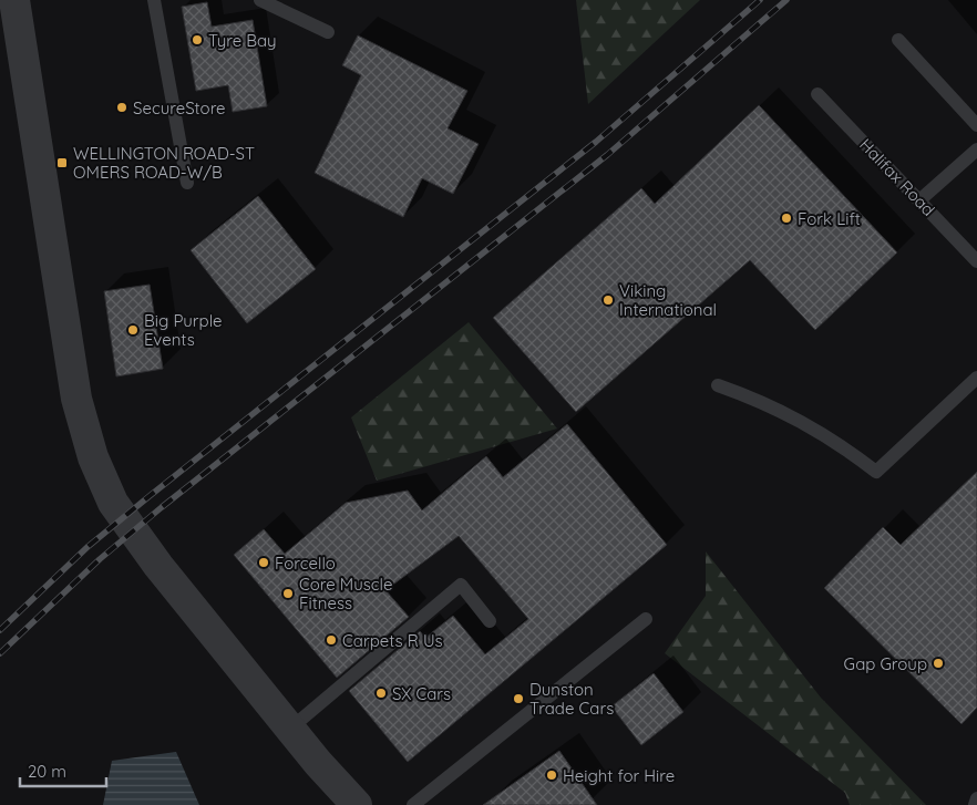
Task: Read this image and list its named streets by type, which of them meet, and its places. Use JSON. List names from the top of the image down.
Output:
{
  "streets": {
    "lane": ["Halifax Road"]
  },
  "places": {
    "other": [
      "Tyre Bay",
      "SecureStore",
      "Fork Lift",
      "Viking International",
      "Big Purple Events",
      "Forcello",
      "Core Muscle Fitness",
      "Carpets R Us",
      "Gap Group",
      "SX Cars",
      "Dunston Trade Cars",
      "Height for Hire"
    ],
    "transit": ["WELLINGTON ROAD-ST OMERS ROAD-W/B"]
  },
  "scale_bar": "20 m"
}
